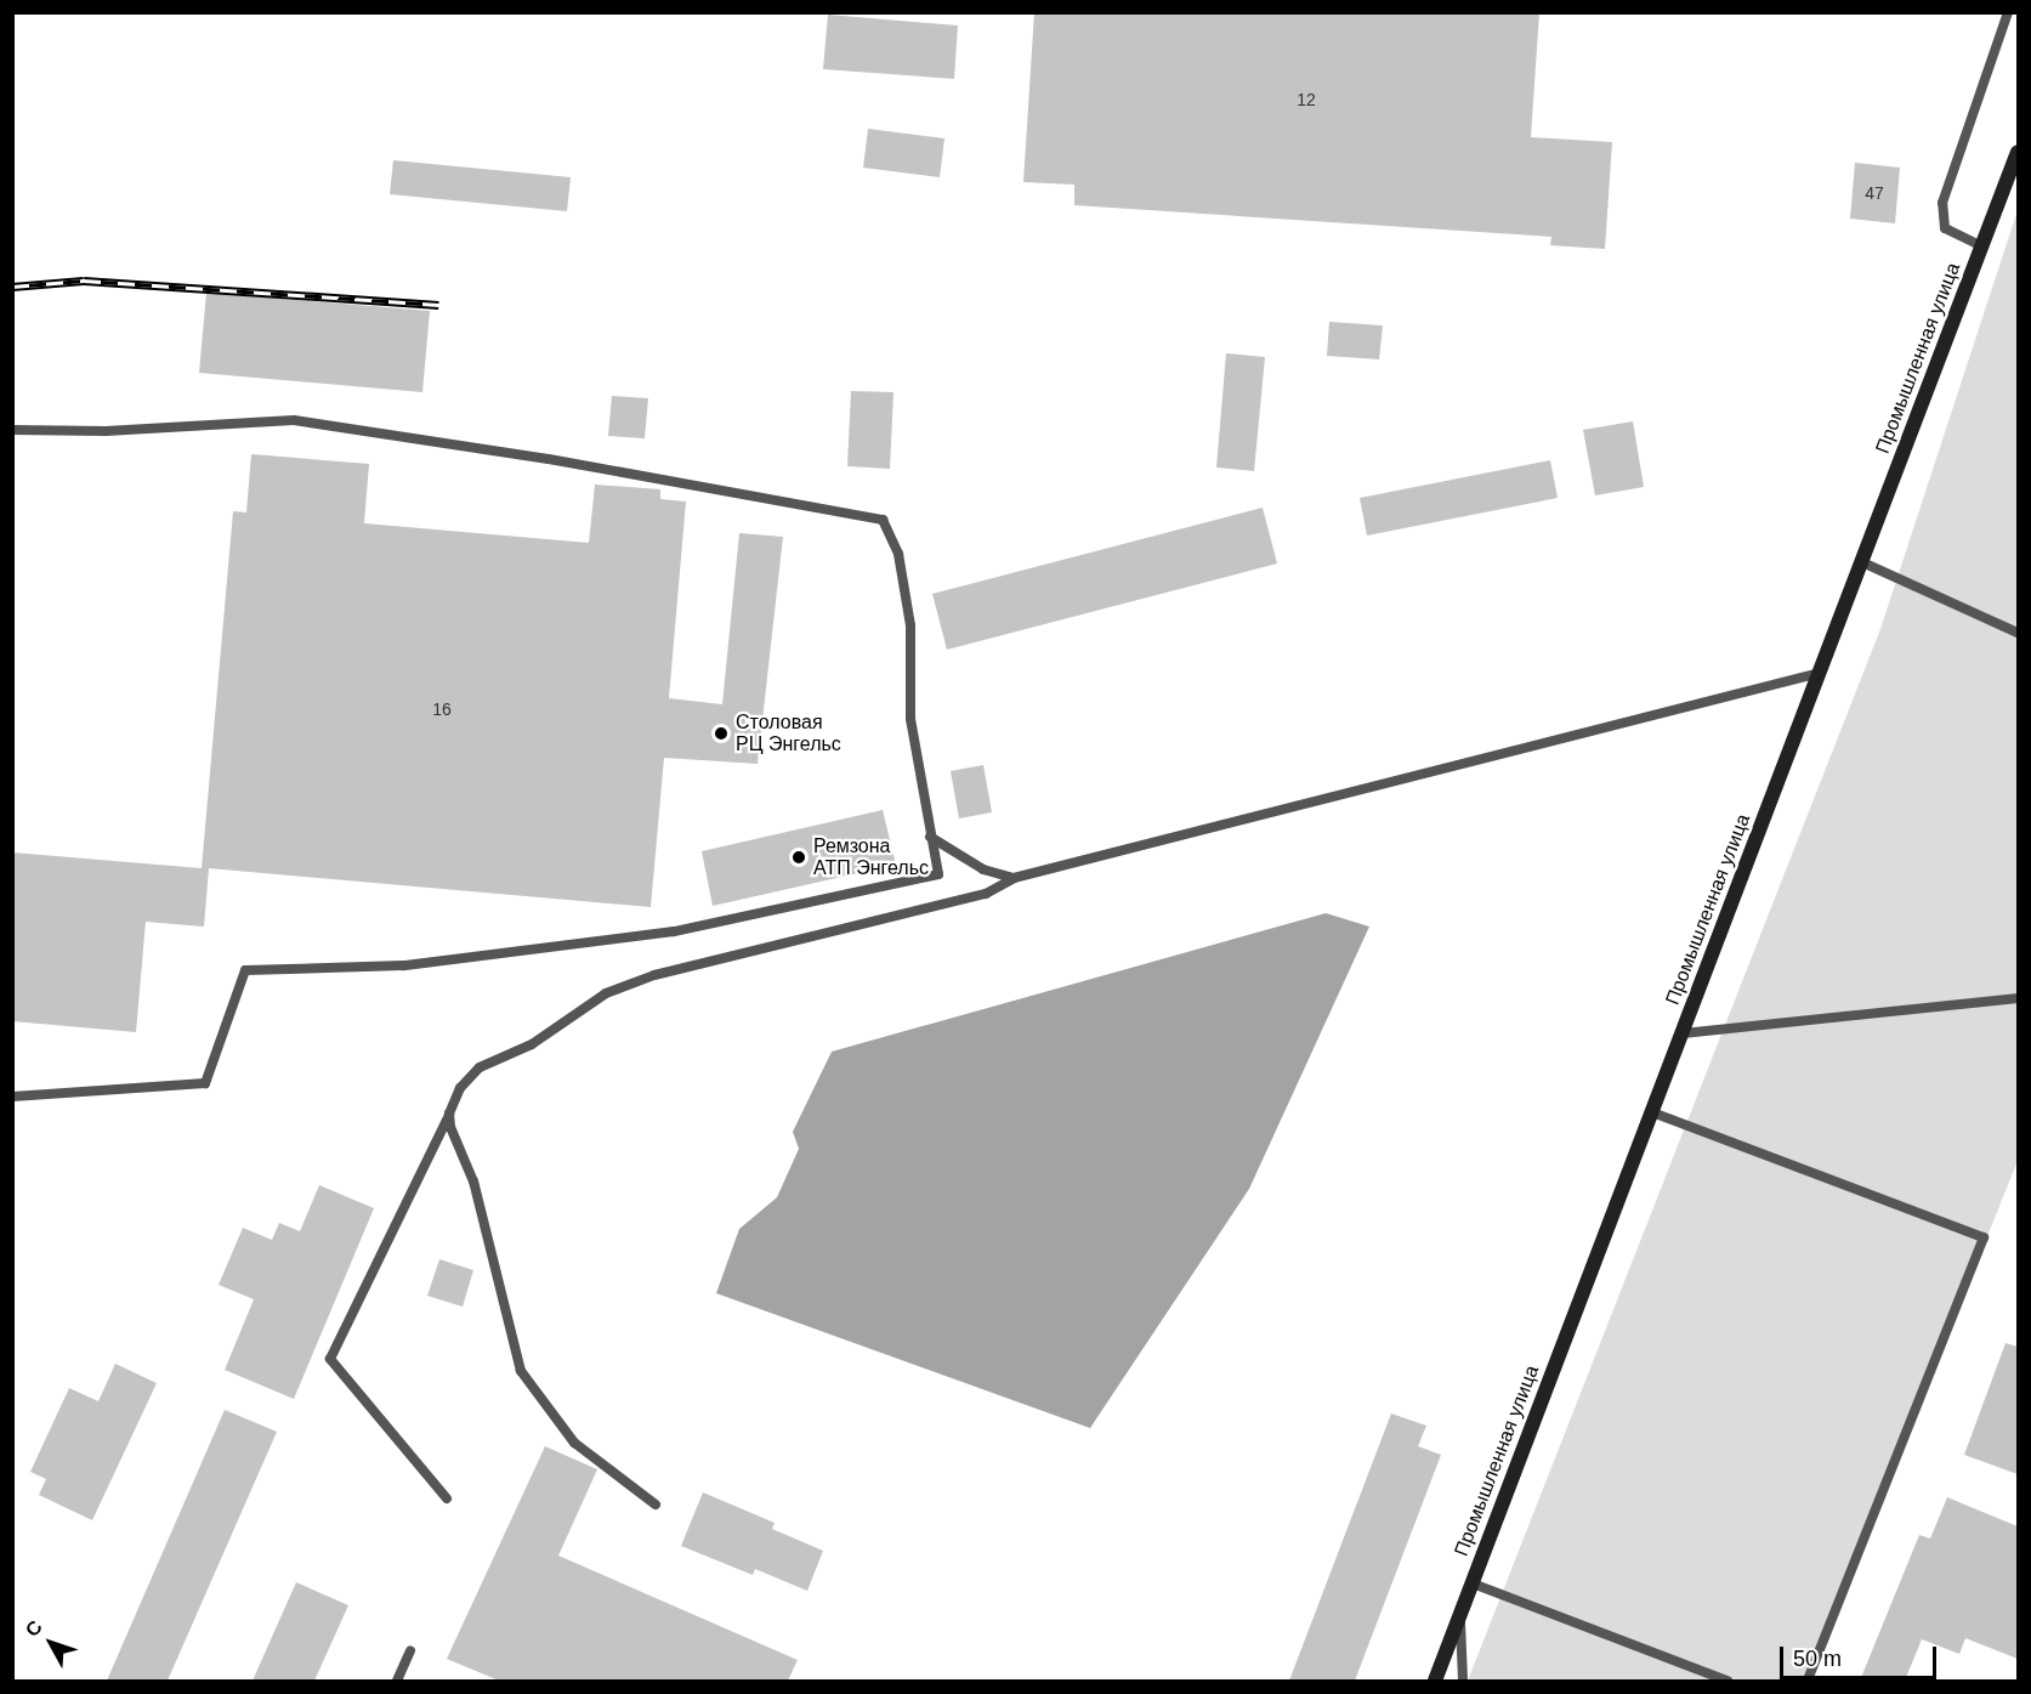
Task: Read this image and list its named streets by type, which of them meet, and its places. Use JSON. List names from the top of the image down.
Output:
{
  "streets": {
    "street": ["Промышленная улица"]
  },
  "places": ["Столовая РЦ Энгельс", "Ремзона АТП Энгельс"],
  "house_numbers": ["12", "47", "16"],
  "scale_bar": "50 m",
  "north": "top left"
}
